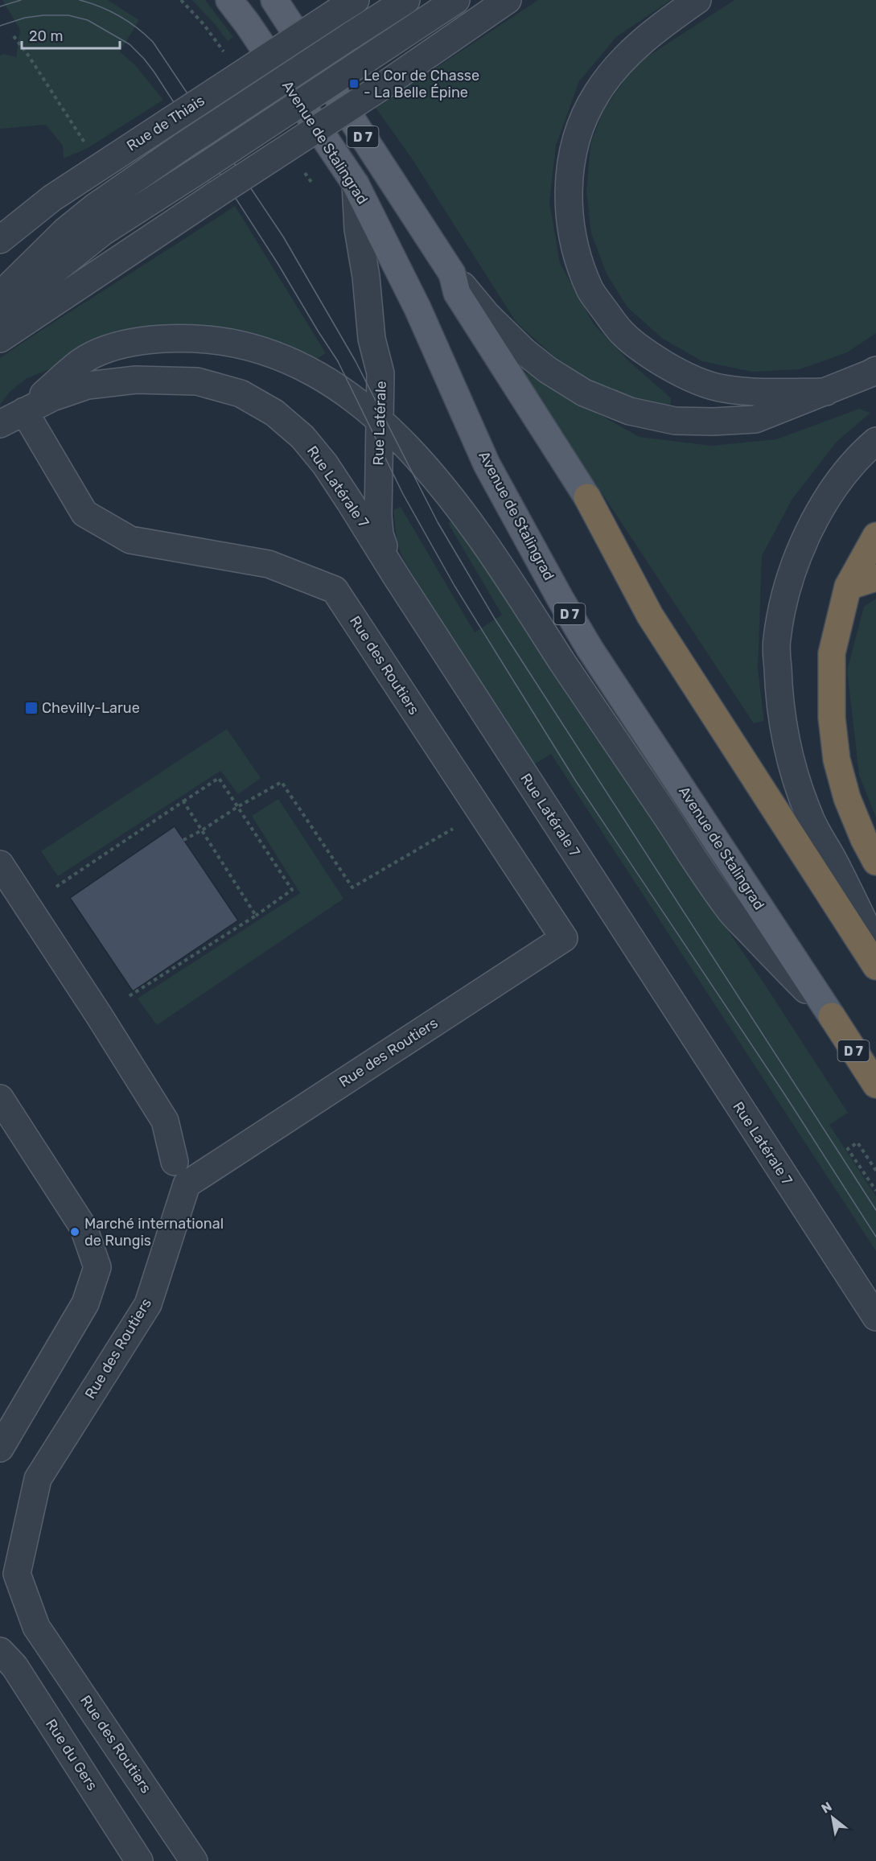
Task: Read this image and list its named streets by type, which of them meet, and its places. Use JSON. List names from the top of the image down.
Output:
{
  "streets": {
    "highway": ["D 7"],
    "main road": ["Avenue de Stalingrad"],
    "street": [
      "Rue de Thiais",
      "Rue Latérale",
      "Rue Latérale 7",
      "Rue des Routiers",
      "Rue du Gers"
    ]
  },
  "crossings": [
    ["D 7", "Avenue de Stalingrad"],
    ["Avenue de Stalingrad", "Rue Latérale"],
    ["Rue Latérale", "Rue Latérale 7"],
    ["Rue Latérale 7", "Rue des Routiers"]
  ],
  "places": {
    "transit": ["Le Cor de Chasse - La Belle Épine", "Chevilly-Larue"],
    "other": ["Marché international de Rungis"]
  },
  "scale_bar": "20 m",
  "north": "top left"
}
